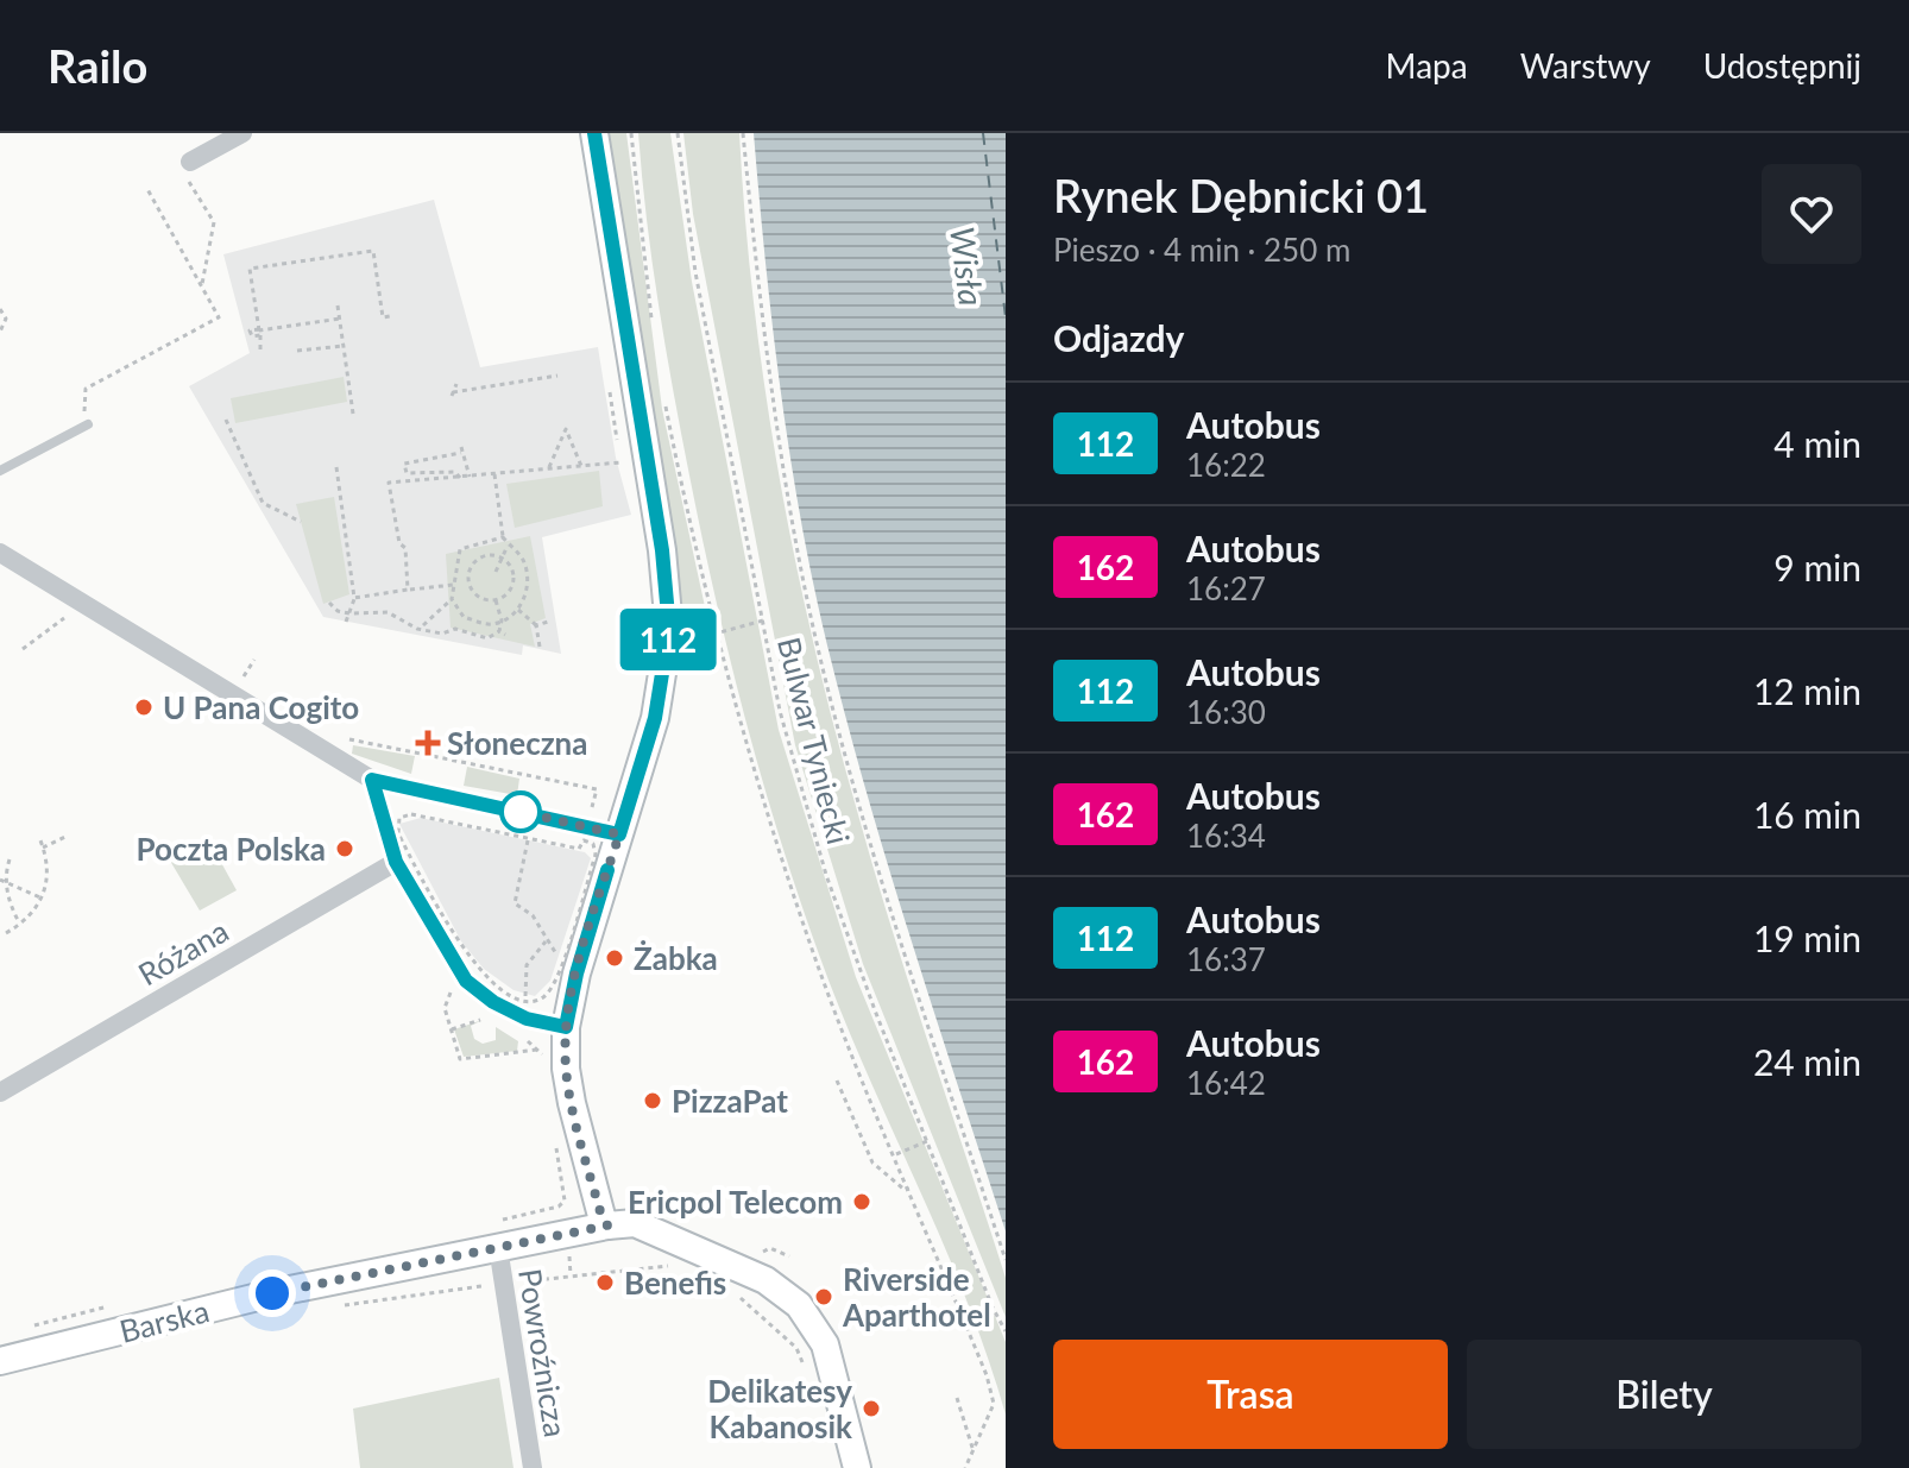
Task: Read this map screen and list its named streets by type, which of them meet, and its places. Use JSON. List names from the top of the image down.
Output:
{
  "streets": {
    "street": ["Różana", "Barska", "Powroźnicza"],
    "path": ["Bulwar Tyniecki"]
  },
  "crossings": [
    ["Barska", "Powroźnicza"]
  ],
  "water": ["Wisła"],
  "places": {
    "other": [
      "U Pana Cogito",
      "Poczta Polska",
      "Żabka",
      "PizzaPat",
      "Ericpol Telecom",
      "Benefis",
      "Riverside Aparthotel",
      "Delikatesy Kabanosik"
    ],
    "health": ["Słoneczna"]
  },
  "lines": ["bus line 112"],
  "page": {
    "header": "Railo",
    "nav": ["Mapa", "Warstwy", "Udostępnij"],
    "on_map": "112",
    "heading": [
      ["Rynek Dębnicki 01", "Pieszo · 4 min · 250 m"],
      "Odjazdy"
    ],
    "list": [
      {
        "mark": "112",
        "name": "Autobus",
        "note": "16:22",
        "value": "4 min"
      },
      {
        "mark": "162",
        "name": "Autobus",
        "note": "16:27",
        "value": "9 min"
      },
      {
        "mark": "112",
        "name": "Autobus",
        "note": "16:30",
        "value": "12 min"
      },
      {
        "mark": "162",
        "name": "Autobus",
        "note": "16:34",
        "value": "16 min"
      },
      {
        "mark": "112",
        "name": "Autobus",
        "note": "16:37",
        "value": "19 min"
      },
      {
        "mark": "162",
        "name": "Autobus",
        "note": "16:42",
        "value": "24 min"
      }
    ],
    "buttons": ["Trasa", "Bilety"]
  }
}
